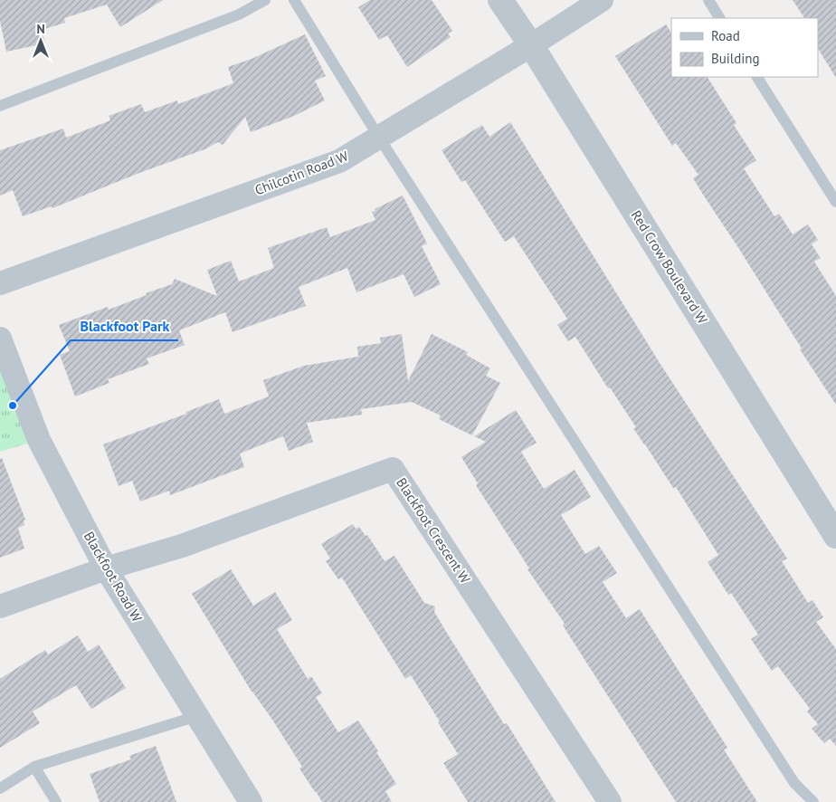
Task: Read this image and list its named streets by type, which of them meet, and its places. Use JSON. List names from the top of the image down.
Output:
{
  "streets": {
    "street": [
      "Chilcotin Road W",
      "Red Crow Boulevard W",
      "Blackfoot Crescent W",
      "Blackfoot Road W"
    ]
  },
  "crossings": [
    ["Chilcotin Road W", "Red Crow Boulevard W"],
    ["Blackfoot Crescent W", "Blackfoot Road W"]
  ],
  "places": ["Blackfoot Park"],
  "legend": ["Road", "Building"],
  "north": "top"
}
